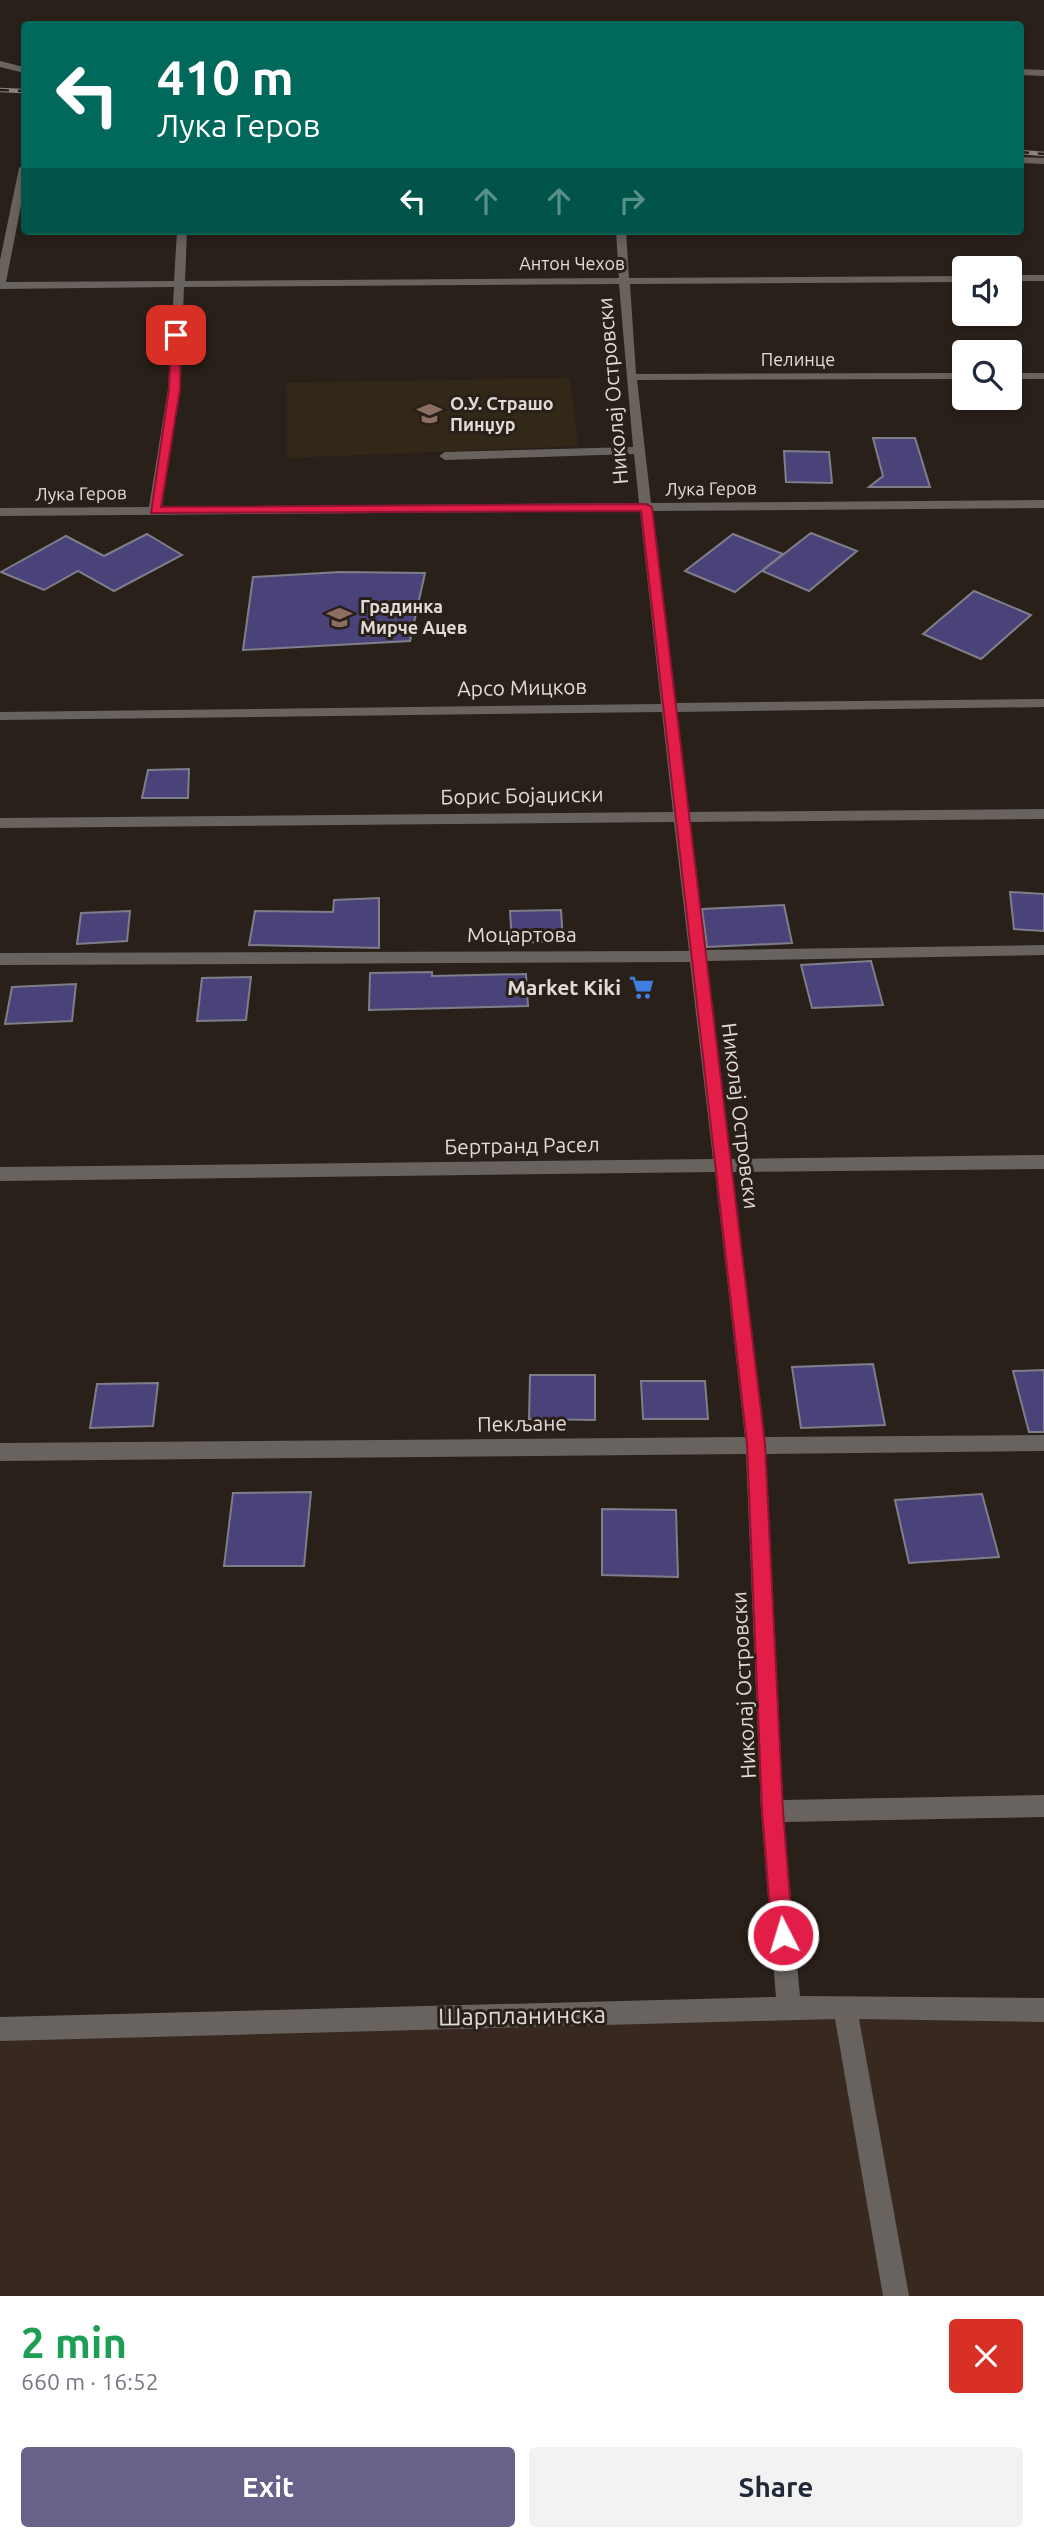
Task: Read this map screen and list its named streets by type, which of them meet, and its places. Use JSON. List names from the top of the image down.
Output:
{
  "streets": {
    "street": [
      "Антон Чехов",
      "Пелинце",
      "Николај Островски",
      "Лука Геров",
      "Арсо Мицков",
      "Борис Бојаџиски",
      "Моцартова",
      "Бертранд Расел",
      "Пекљане",
      "Шарпланинска"
    ]
  },
  "crossings": [
    ["Антон Чехов", "Николај Островски"],
    ["Пелинце", "Николај Островски"],
    ["Николај Островски", "Лука Геров"],
    ["Николај Островски", "Арсо Мицков"],
    ["Николај Островски", "Борис Бојаџиски"],
    ["Николај Островски", "Моцартова"],
    ["Николај Островски", "Бертранд Расел"],
    ["Николај Островски", "Пекљане"],
    ["Николај Островски", "Шарпланинска"]
  ],
  "places": {
    "school or university": ["О.У. Страшо Пинџур", "Градинка Мирче Ацев"],
    "supermarket": ["Market Kiki"]
  },
  "page": {
    "turn": ["410 m", "Лука Геров"],
    "heading": ["2 min", "660 m · 16:52"],
    "buttons": ["Exit", "Share"]
  }
}
